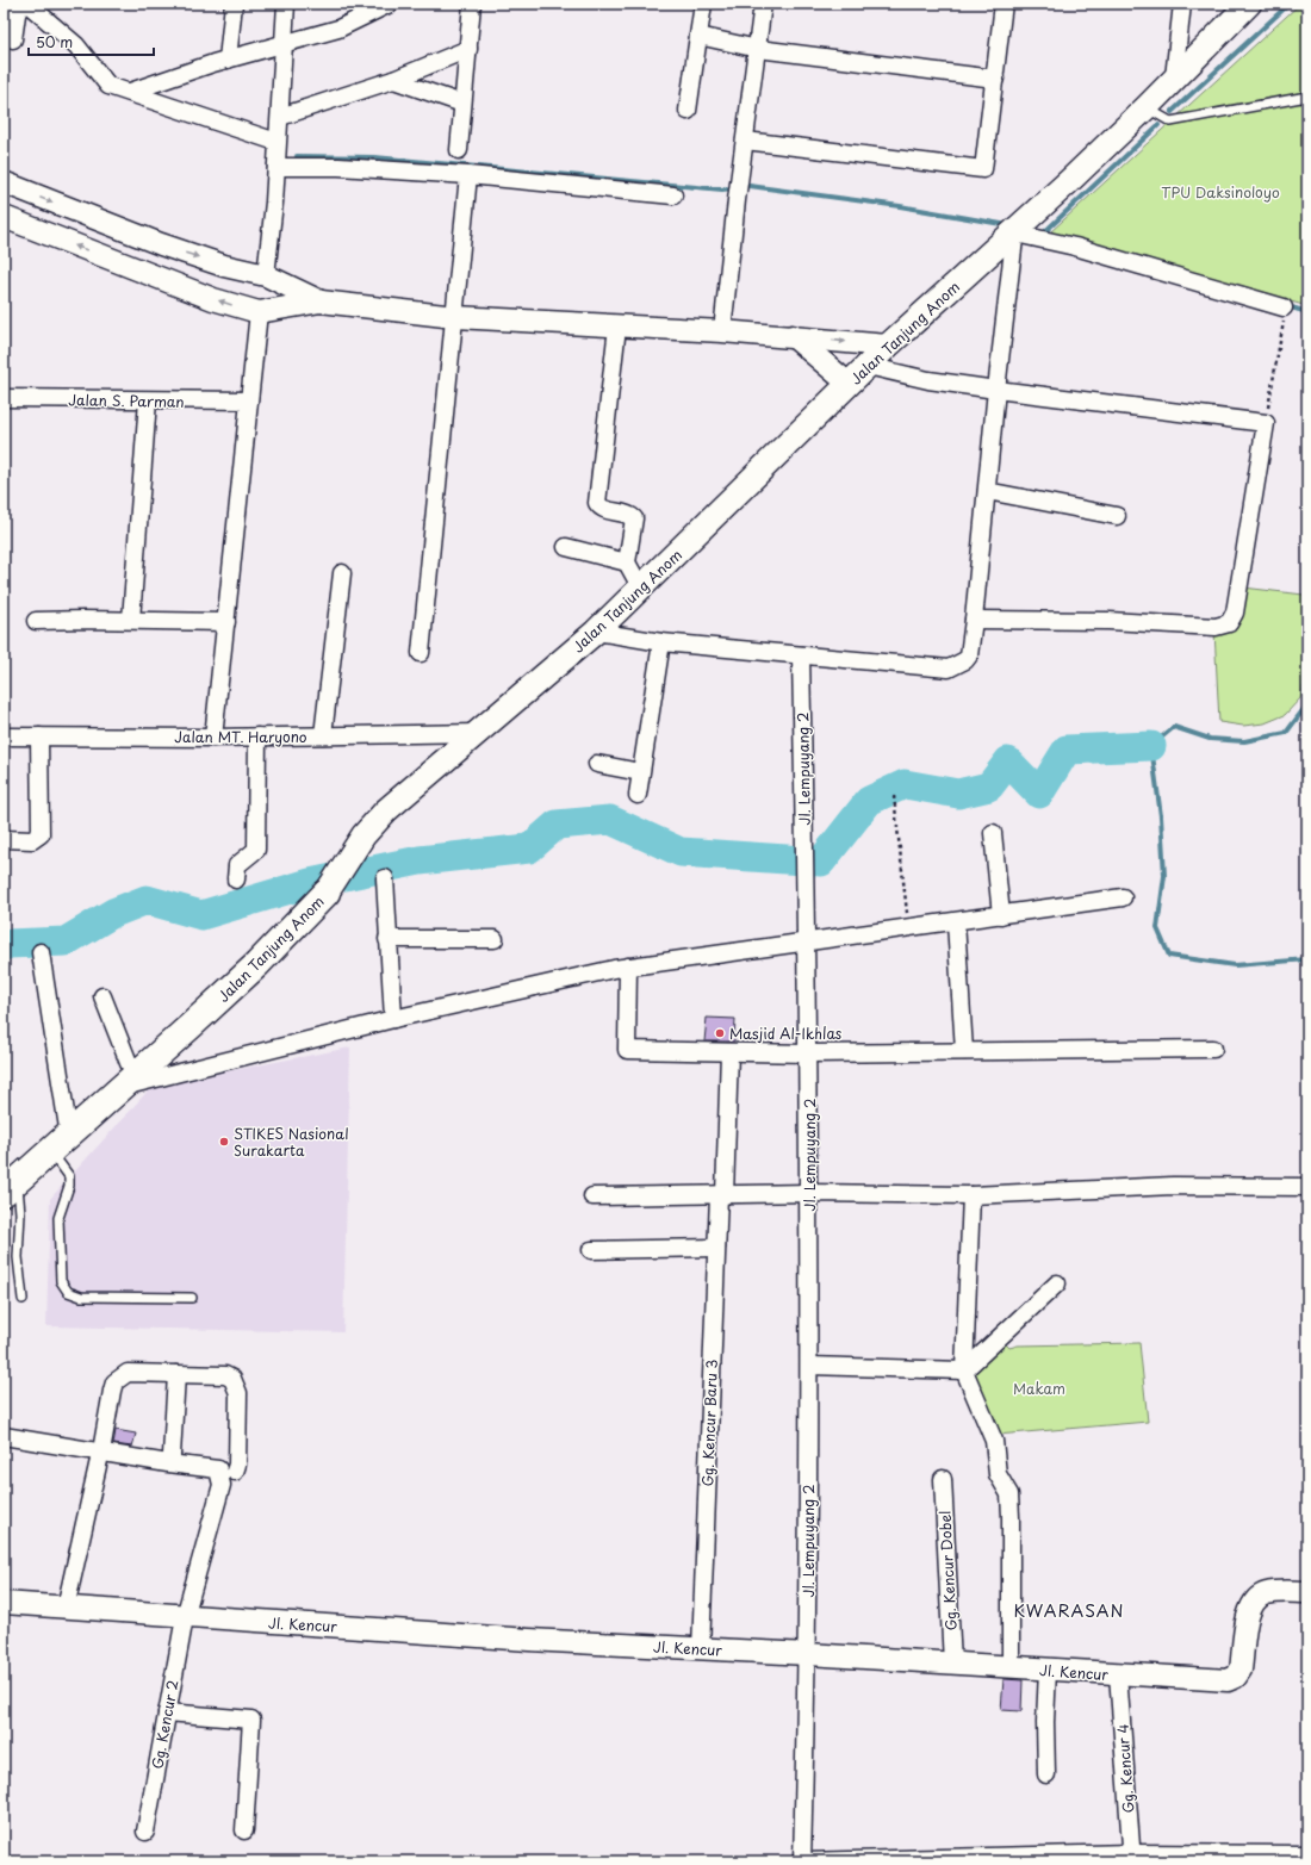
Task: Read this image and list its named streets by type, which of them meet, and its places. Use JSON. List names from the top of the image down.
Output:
{
  "streets": {
    "main road": ["Jalan Tanjung Anom"],
    "street": [
      "Jalan S. Parman",
      "Jalan MT. Haryono",
      "Jl. Lempuyang 2",
      "Gg. Kencur Baru 3",
      "Gg. Kencur Dobel",
      "Jl. Kencur",
      "Gg. Kencur 2",
      "Gg. Kencur 4"
    ]
  },
  "crossings": [
    ["Jalan Tanjung Anom", "Jalan MT. Haryono"],
    ["Jl. Lempuyang 2", "Jl. Kencur"],
    ["Gg. Kencur Baru 3", "Jl. Kencur"],
    ["Gg. Kencur Dobel", "Jl. Kencur"],
    ["Jl. Kencur", "Gg. Kencur 2"],
    ["Jl. Kencur", "Gg. Kencur 4"]
  ],
  "districts": ["KWARASAN"],
  "parks": ["TPU Daksinoloyo", "Makam"],
  "places": ["Masjid Al-Ikhlas", "STIKES Nasional Surakarta"],
  "scale_bar": "50 m"
}
